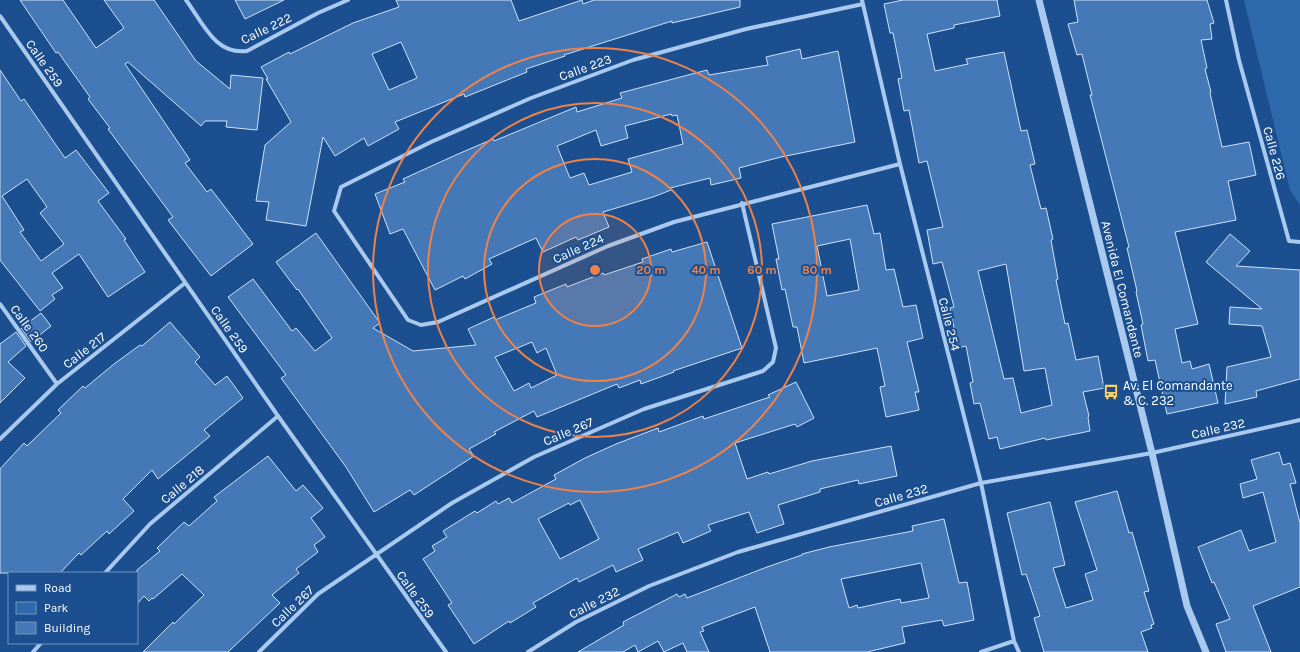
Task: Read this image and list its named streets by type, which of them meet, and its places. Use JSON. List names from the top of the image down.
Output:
{
  "streets": {
    "street": [
      "Calle 222",
      "Calle 259",
      "Calle 223",
      "Calle 226",
      "Calle 224",
      "Avenida El Comandante",
      "Calle 254",
      "Calle 260",
      "Calle 217",
      "Calle 232",
      "Calle 267",
      "Calle 218"
    ]
  },
  "crossings": [
    ["Calle 259", "Calle 217"],
    ["Calle 259", "Calle 267"],
    ["Calle 259", "Calle 218"],
    ["Calle 223", "Calle 224"],
    ["Calle 223", "Calle 254"],
    ["Calle 224", "Calle 254"],
    ["Calle 224", "Calle 267"],
    ["Avenida El Comandante", "Calle 232"],
    ["Calle 254", "Calle 232"],
    ["Calle 260", "Calle 217"]
  ],
  "places": {
    "bus stop": ["Av. El Comandante & C. 232"]
  },
  "legend": ["Road", "Park", "Building"],
  "rings": [
    "20 m",
    "40 m",
    "60 m",
    "80 m"
  ]
}
